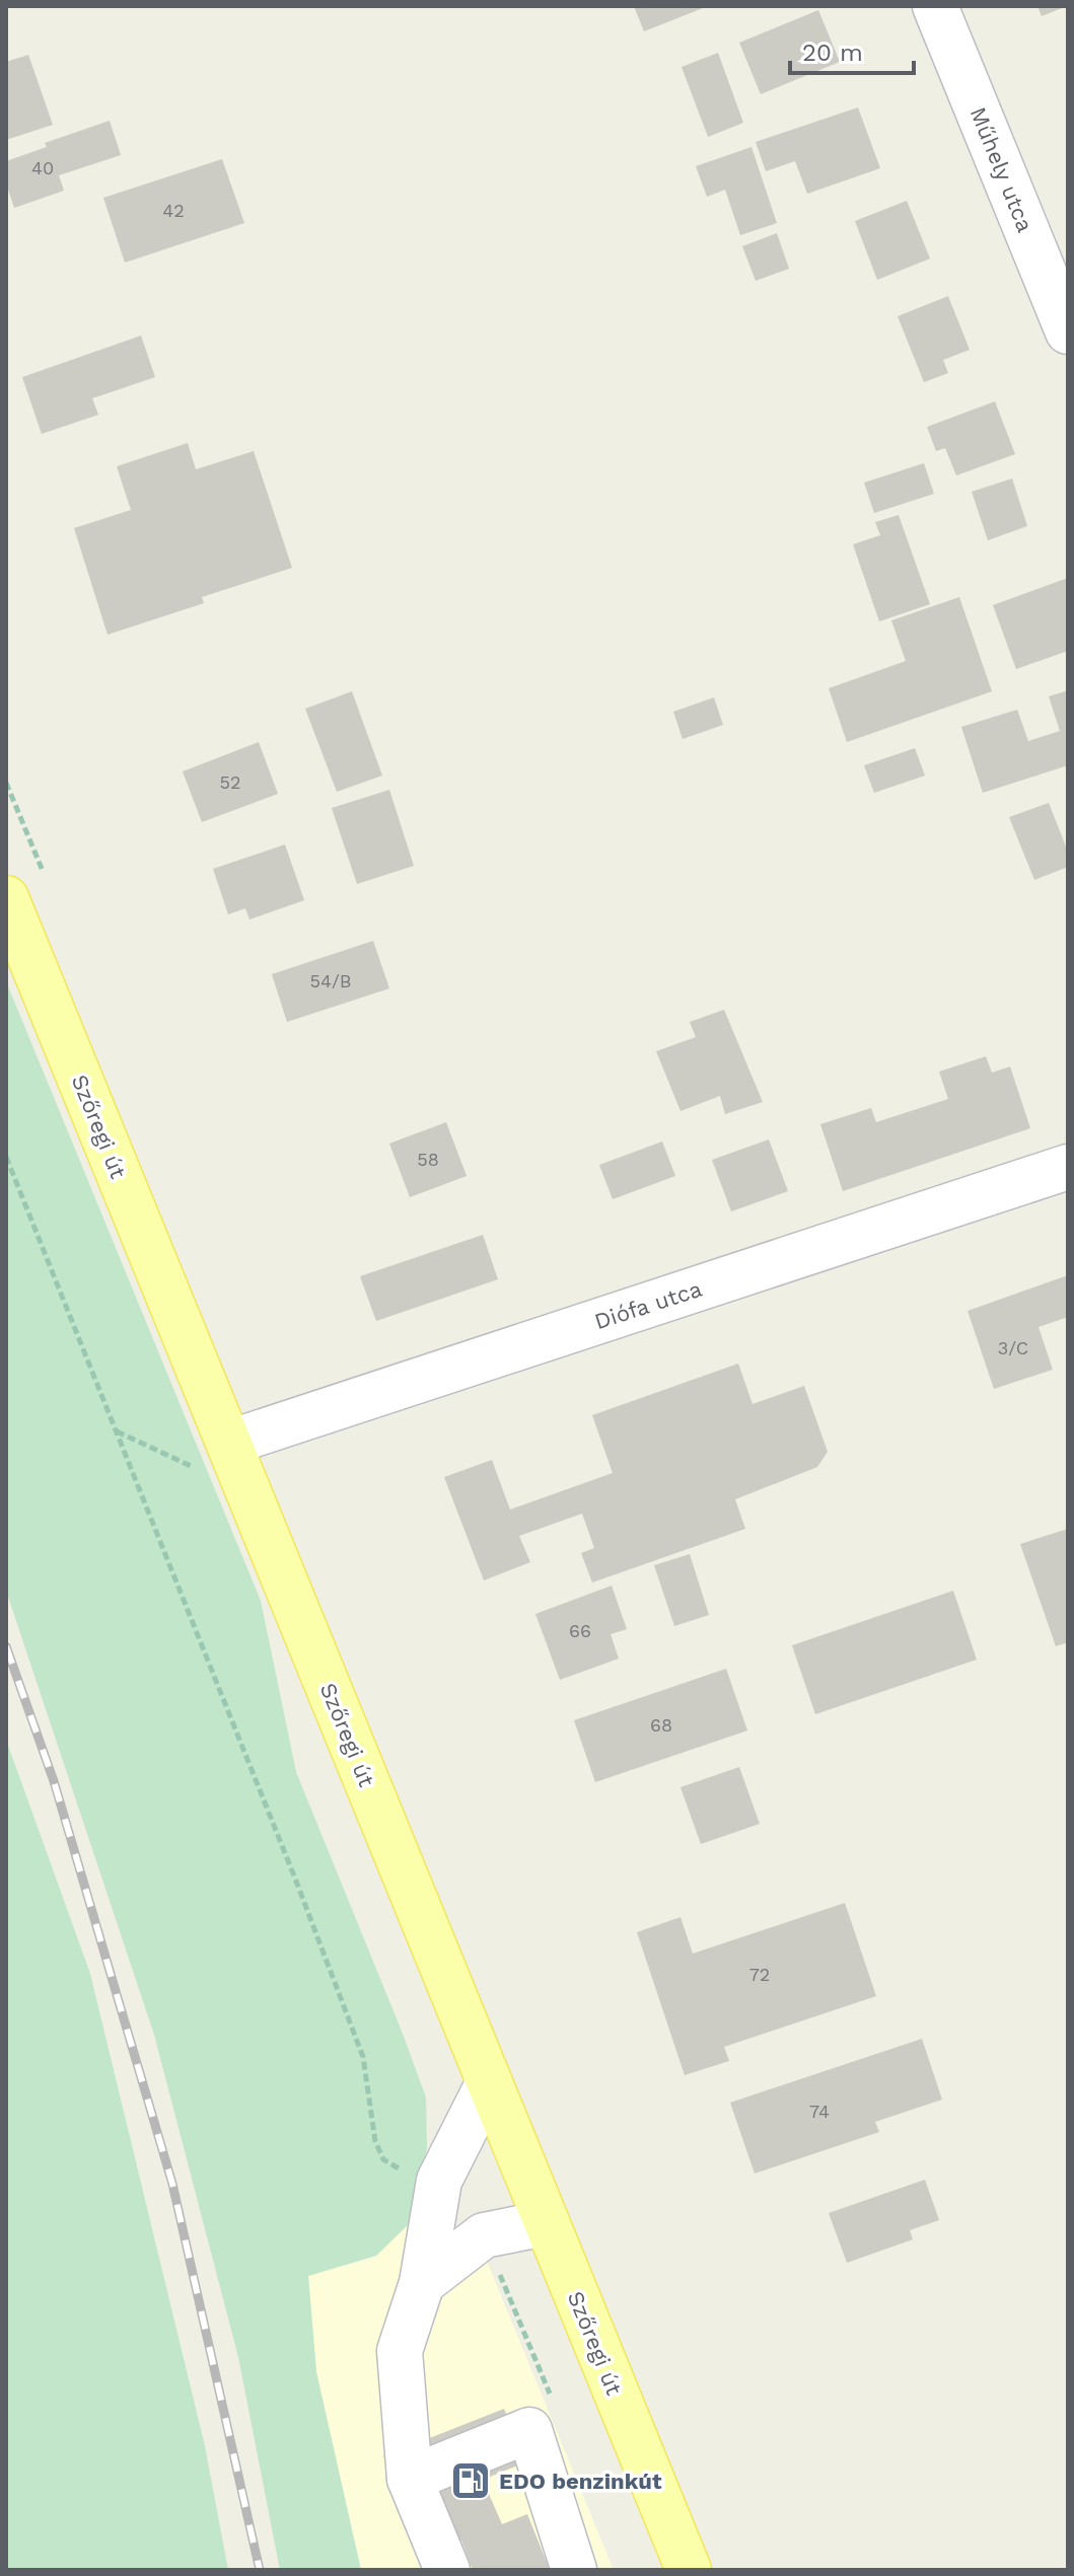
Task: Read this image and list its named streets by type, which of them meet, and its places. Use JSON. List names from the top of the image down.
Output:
{
  "streets": {
    "main road": ["Szőregi út"],
    "street": ["Műhely utca", "Diófa utca"]
  },
  "crossings": [
    ["Szőregi út", "Diófa utca"]
  ],
  "places": {
    "fuel station": ["EDO benzinkút"]
  },
  "house_numbers": [
    "40",
    "42",
    "52",
    "54/B",
    "58",
    "3/C",
    "66",
    "68",
    "72",
    "74"
  ],
  "scale_bar": "20 m"
}
